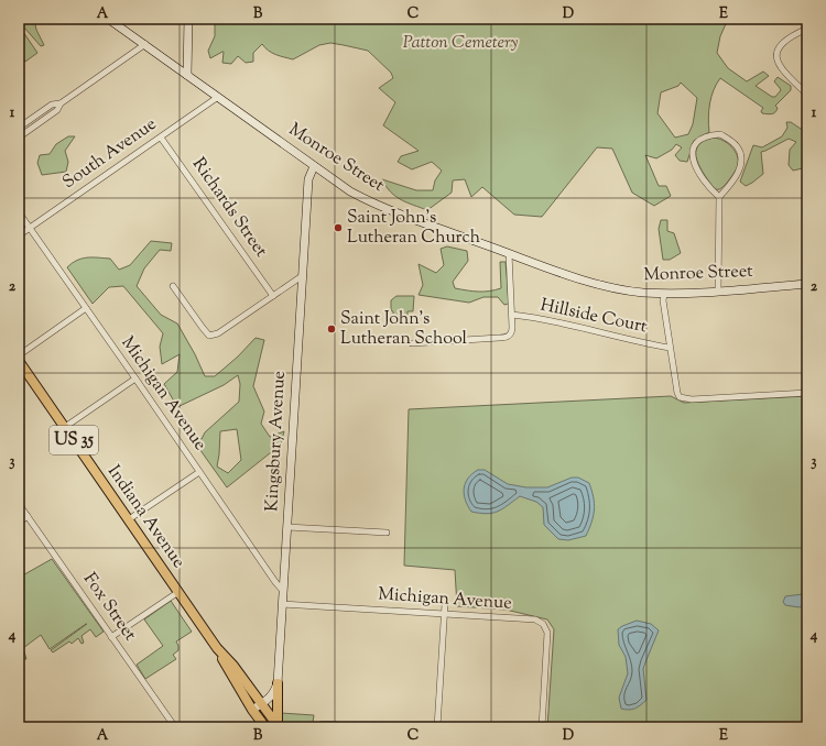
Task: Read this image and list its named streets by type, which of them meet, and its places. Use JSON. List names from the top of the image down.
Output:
{
  "streets": {
    "main road": [
      "Monroe Street",
      "US 35",
      "Kingsbury Avenue",
      "Indiana Avenue"
    ],
    "street": [
      "South Avenue",
      "Richards Street",
      "Hillside Court",
      "Michigan Avenue",
      "Fox Street"
    ]
  },
  "crossings": [
    ["South Avenue", "Monroe Street"],
    ["South Avenue", "Richards Street"],
    ["South Avenue", "Michigan Avenue"],
    ["Monroe Street", "Kingsbury Avenue"],
    ["Michigan Avenue", "Kingsbury Avenue"]
  ],
  "parks": ["Patton Cemetery"],
  "places": ["Saint John's Lutheran Church", "Saint John's Lutheran School"],
  "grid": {
    "columns": [
      "A",
      "B",
      "C",
      "D",
      "E"
    ],
    "rows": [
      "1",
      "2",
      "3",
      "4"
    ]
  }
}
